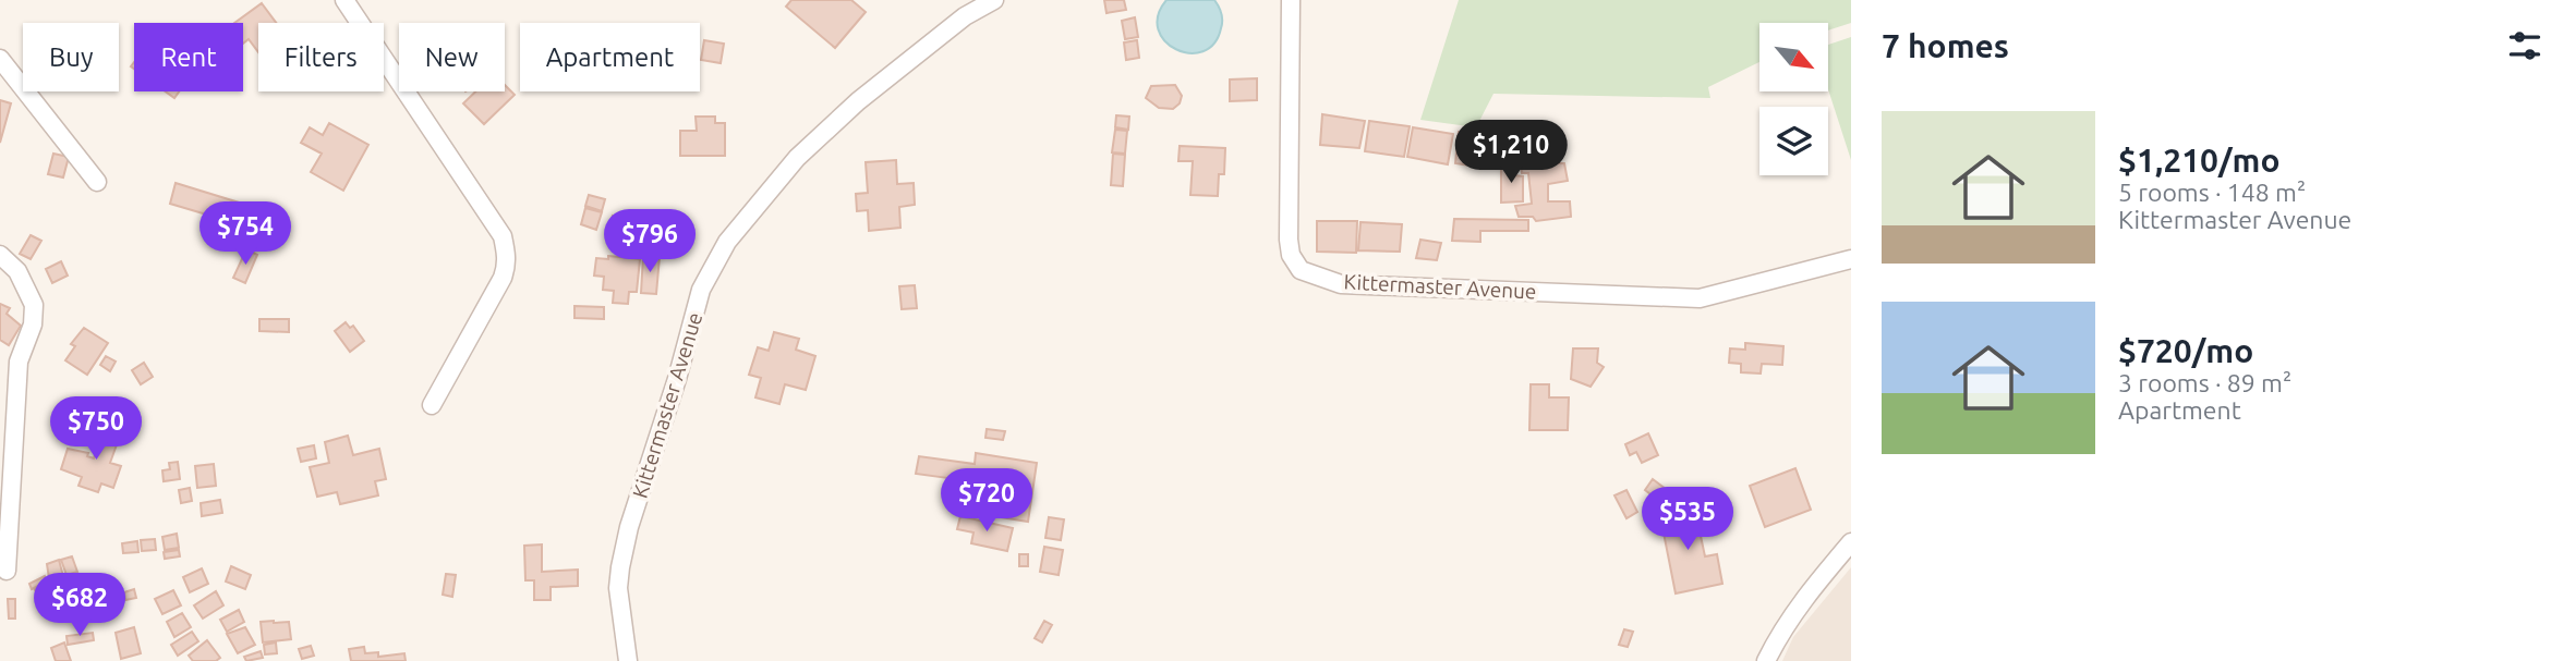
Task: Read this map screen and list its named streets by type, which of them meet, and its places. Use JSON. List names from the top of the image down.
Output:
{
  "streets": {
    "street": ["Kittermaster Avenue"]
  },
  "north": "bottom right",
  "page": {
    "heading": "7 homes",
    "chip": [
      "Buy",
      "Rent",
      "Filters",
      "New",
      "Apartment"
    ],
    "list": [
      {
        "name": "$1,210/mo",
        "note": "5 rooms · 148 m² · Kittermaster Avenue"
      },
      {
        "name": "$720/mo",
        "note": "3 rooms · 89 m² · Apartment"
      }
    ],
    "price": [
      "$1,210",
      "$754",
      "$796",
      "$750",
      "$720",
      "$535",
      "$682"
    ]
  }
}
